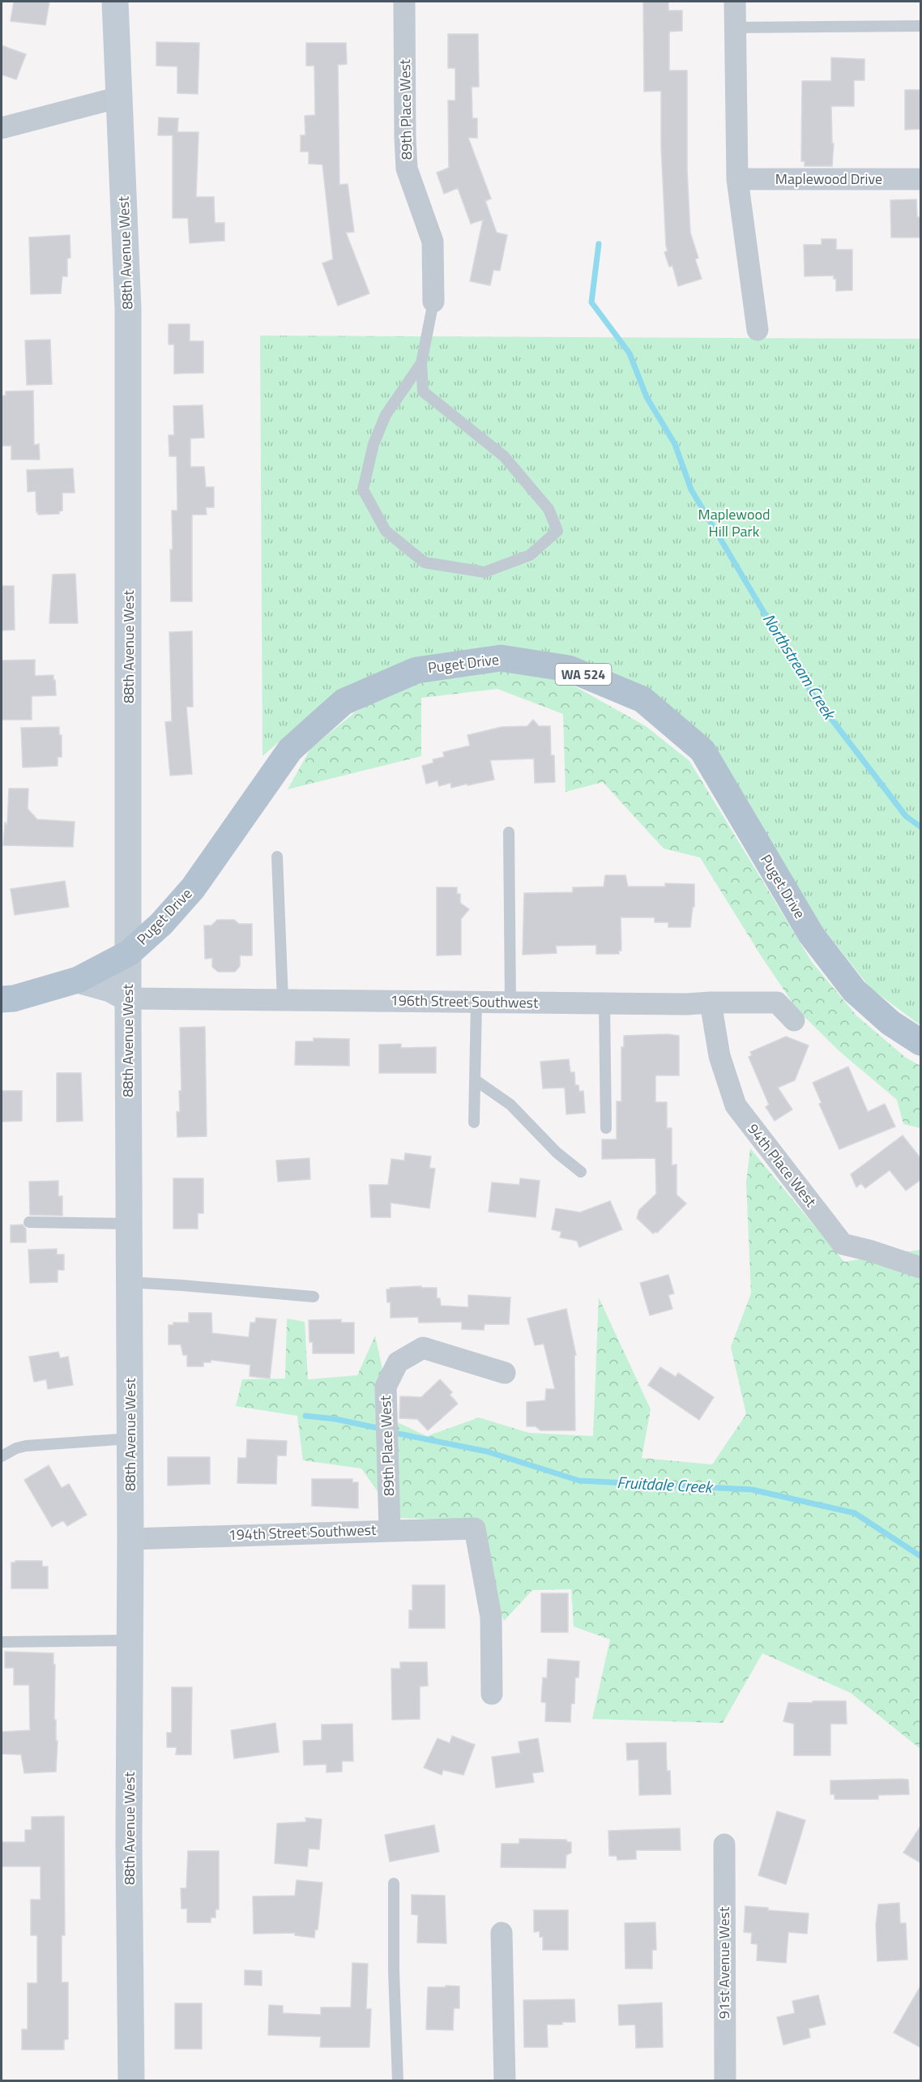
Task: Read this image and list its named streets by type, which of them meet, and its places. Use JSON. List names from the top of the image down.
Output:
{
  "streets": {
    "main road": ["Puget Drive", "WA 524"],
    "street": [
      "89th Place West",
      "Maplewood Drive",
      "88th Avenue West",
      "196th Street Southwest",
      "94th Place West",
      "194th Street Southwest",
      "91st Avenue West"
    ]
  },
  "crossings": [
    ["89th Place West", "194th Street Southwest"],
    ["88th Avenue West", "Puget Drive"],
    ["88th Avenue West", "WA 524"],
    ["88th Avenue West", "196th Street Southwest"],
    ["88th Avenue West", "194th Street Southwest"],
    ["Puget Drive", "WA 524"],
    ["196th Street Southwest", "94th Place West"]
  ],
  "water": ["Northstream Creek", "Fruitdale Creek"],
  "parks": ["Maplewood Hill Park"]
}
